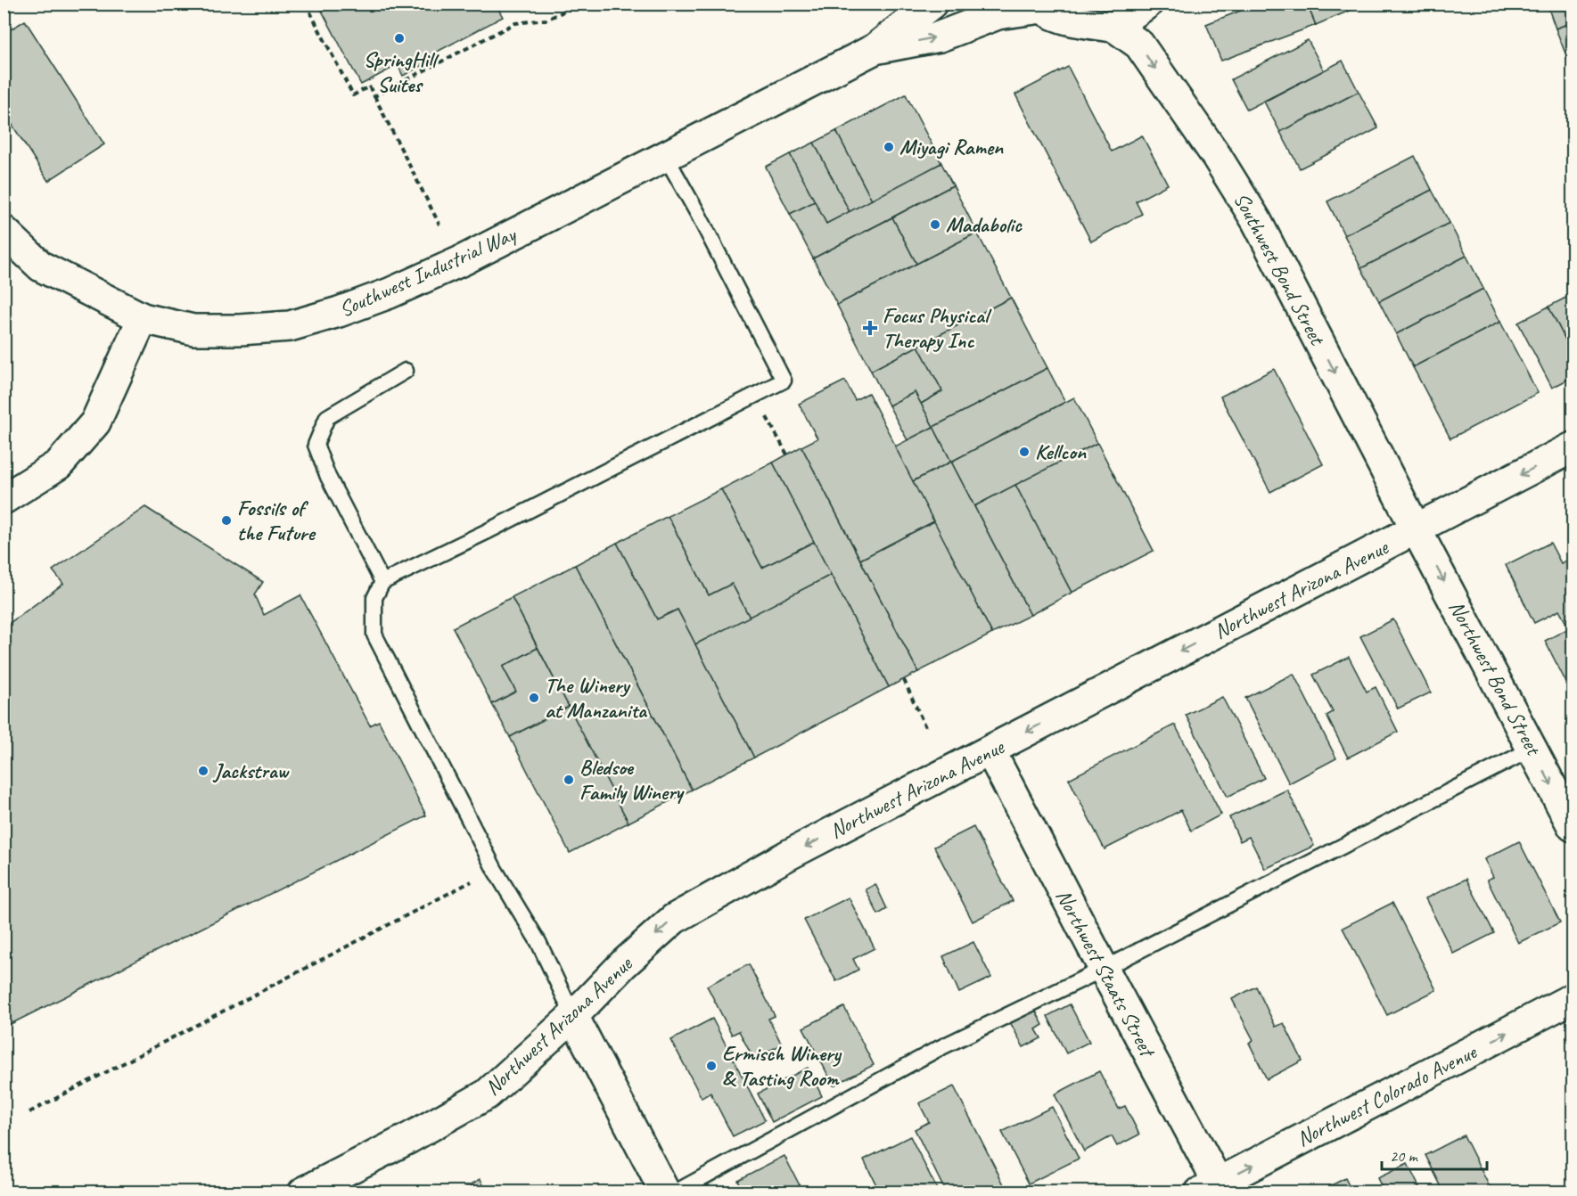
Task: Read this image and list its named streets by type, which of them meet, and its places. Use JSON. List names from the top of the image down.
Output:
{
  "streets": {
    "street": [
      "Southwest Bond Street",
      "Southwest Industrial Way",
      "Northwest Arizona Avenue",
      "Northwest Bond Street",
      "Northwest Staats Street",
      "Northwest Colorado Avenue"
    ]
  },
  "crossings": [
    ["Southwest Bond Street", "Southwest Industrial Way"],
    ["Southwest Bond Street", "Northwest Arizona Avenue"],
    ["Southwest Bond Street", "Northwest Bond Street"],
    ["Northwest Arizona Avenue", "Northwest Bond Street"],
    ["Northwest Arizona Avenue", "Northwest Staats Street"],
    ["Northwest Staats Street", "Northwest Colorado Avenue"]
  ],
  "one_way": [
    "Southwest Bond Street",
    "Northwest Arizona Avenue",
    "Northwest Bond Street",
    "Northwest Colorado Avenue"
  ],
  "places": {
    "other": [
      "SpringHill Suites",
      "Miyagi Ramen",
      "Madabolic",
      "Kellcon",
      "Fossils of the Future",
      "The Winery at Manzanita",
      "Jackstraw",
      "Bledsoe Family Winery",
      "Ermisch Winery & Tasting Room"
    ],
    "health": ["Focus Physical Therapy Inc"]
  },
  "scale_bar": "20 m"
}
